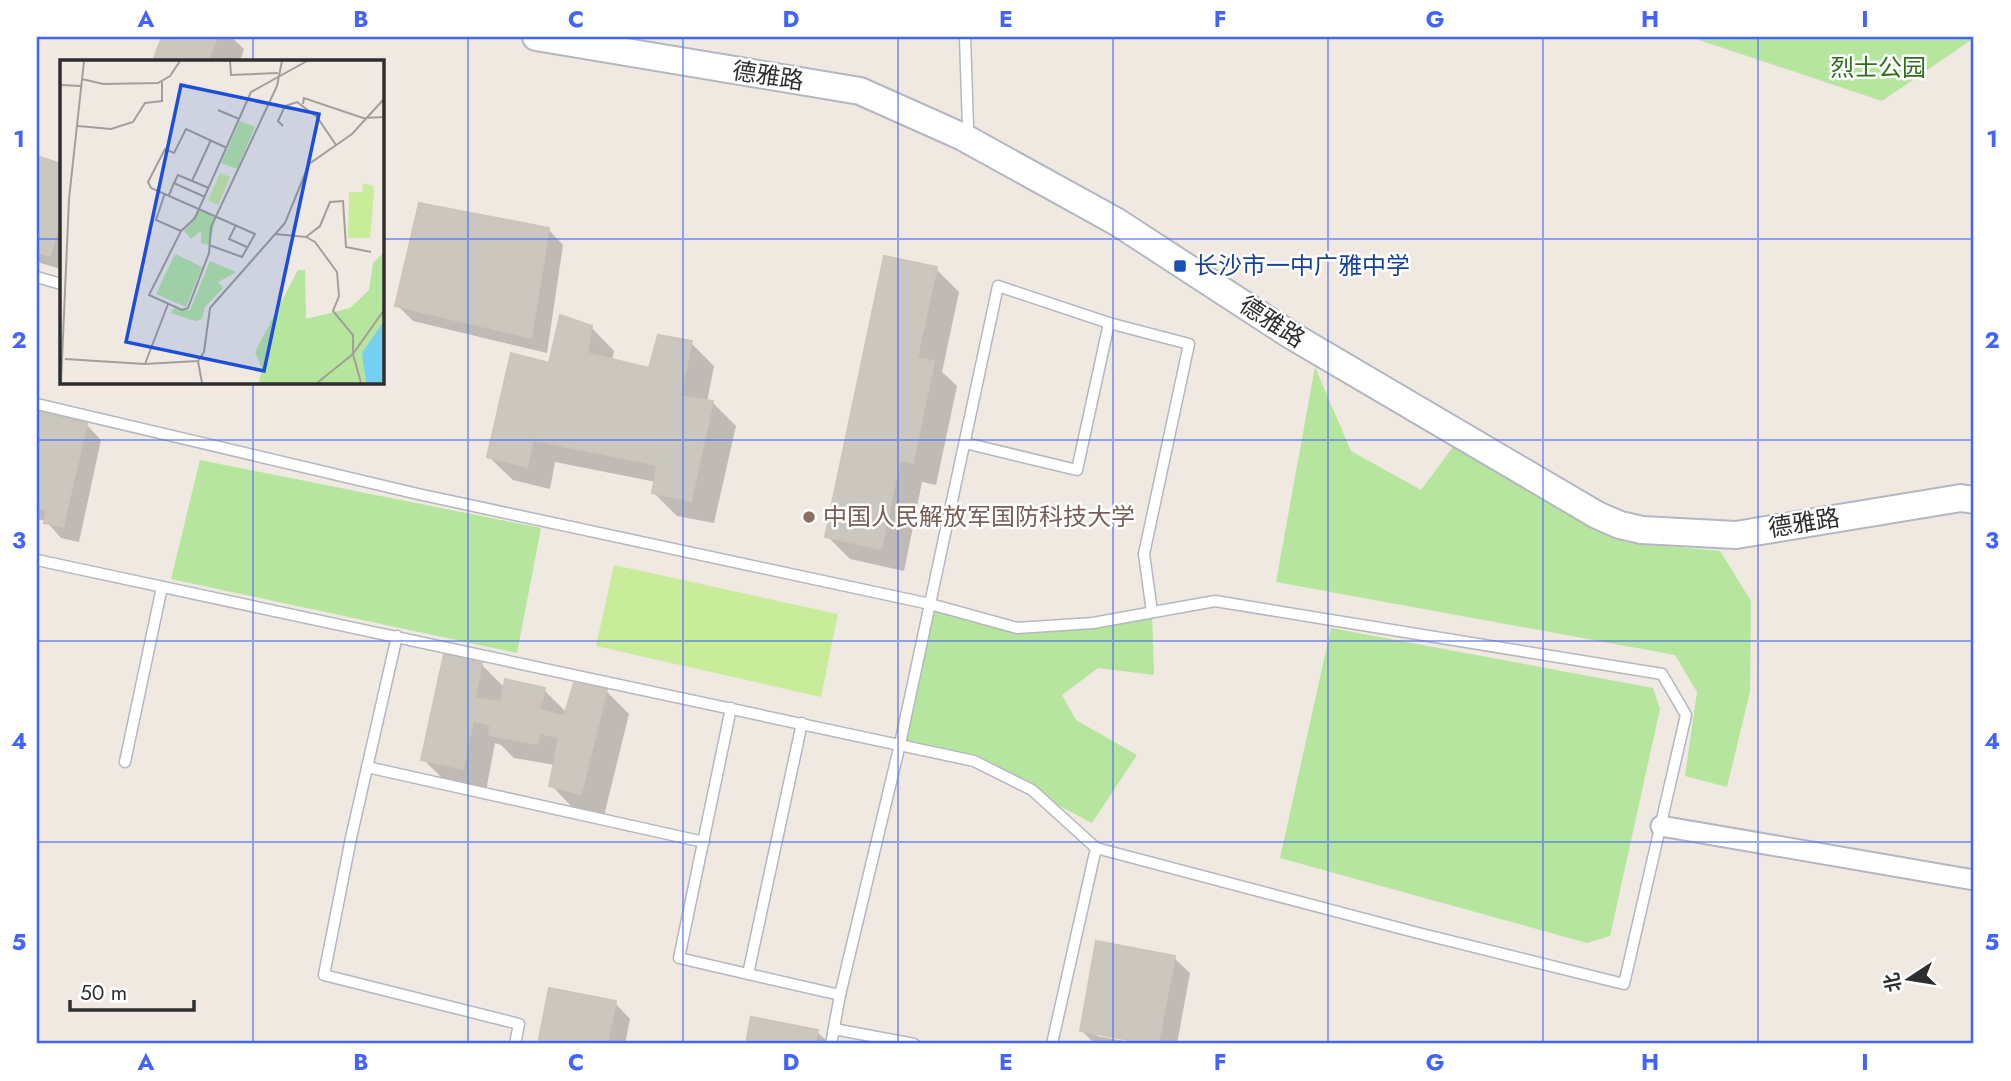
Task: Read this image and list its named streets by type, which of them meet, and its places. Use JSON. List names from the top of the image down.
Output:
{
  "streets": {
    "street": ["德雅路"]
  },
  "parks": ["烈士公园"],
  "places": {
    "transit": ["长沙市一中广雅中学"],
    "other": ["中国人民解放军国防科技大学"]
  },
  "scale_bar": "50 m",
  "north": "left",
  "grid": {
    "columns": [
      "A",
      "B",
      "C",
      "D",
      "E",
      "F",
      "G",
      "H",
      "I"
    ],
    "rows": [
      "1",
      "2",
      "3",
      "4",
      "5"
    ]
  }
}
